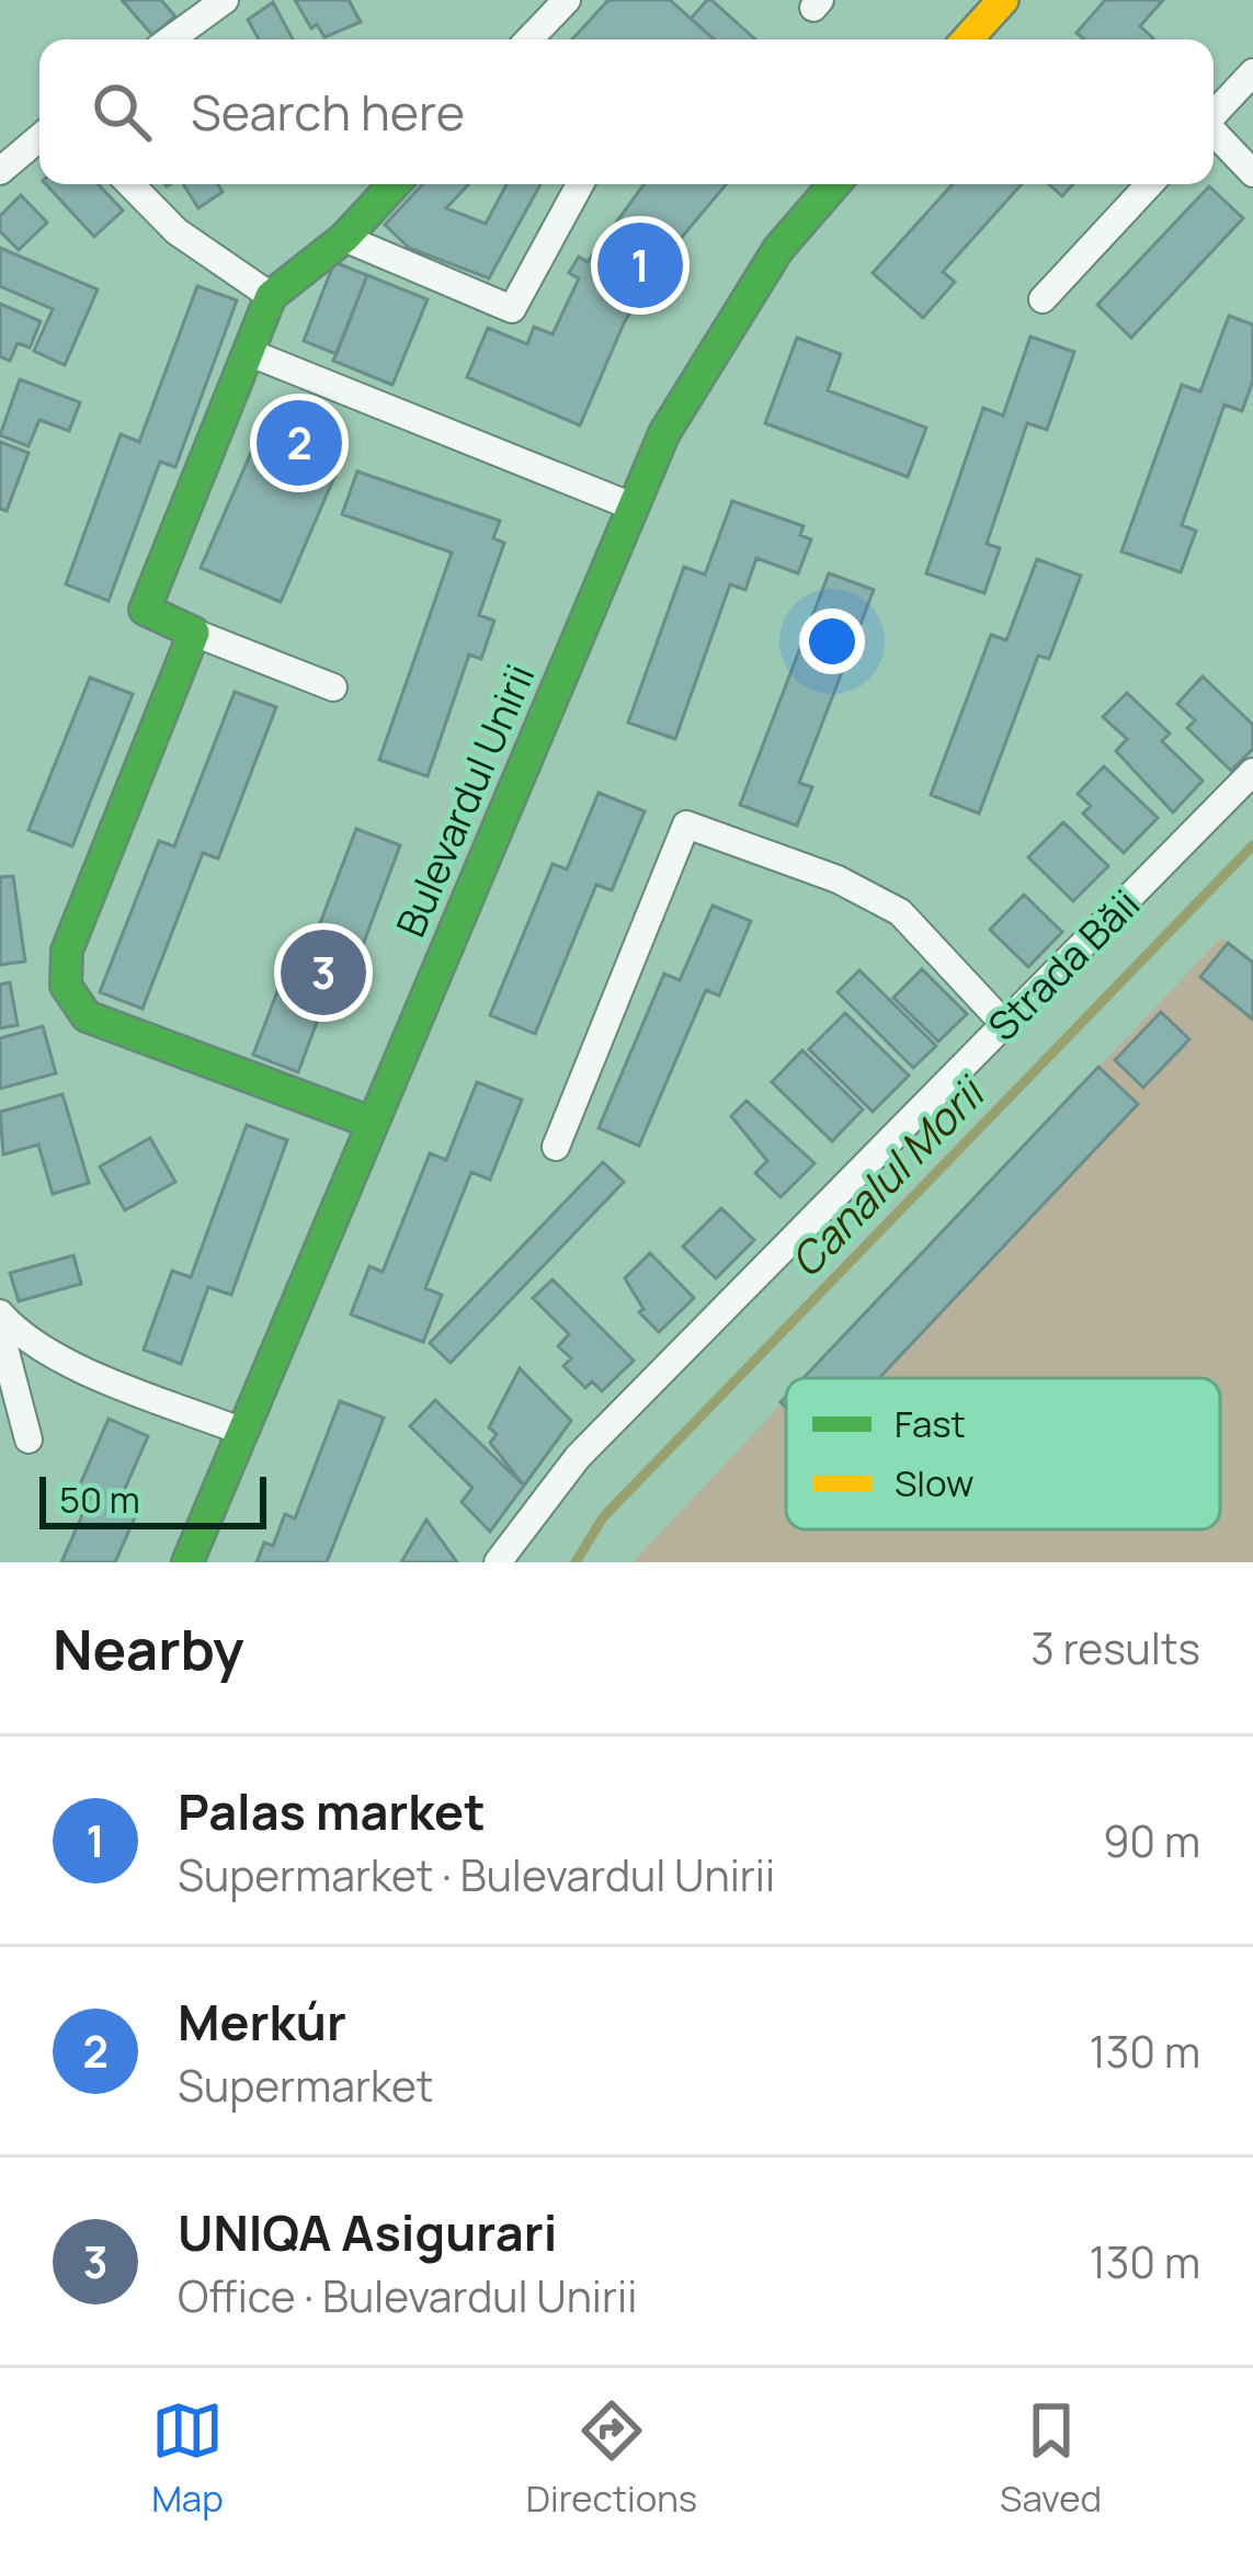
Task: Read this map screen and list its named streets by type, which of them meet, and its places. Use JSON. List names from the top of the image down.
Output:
{
  "streets": {
    "main road": ["Bulevardul Unirii"],
    "street": ["Strada Băii"]
  },
  "water": ["Canalul Morii"],
  "legend": ["Fast", "Slow"],
  "scale_bar": "50 m",
  "page": {
    "search": "Search here",
    "pins": ["1", "2", "3"],
    "scale": "50 m",
    "heading": ["Nearby", "3 results"],
    "list": [
      {
        "mark": "1",
        "name": "Palas market",
        "note": "Supermarket · Bulevardul Unirii",
        "value": "90 m"
      },
      {
        "mark": "2",
        "name": "Merkúr",
        "note": "Supermarket",
        "value": "130 m"
      },
      {
        "mark": "3",
        "name": "UNIQA Asigurari",
        "note": "Office · Bulevardul Unirii",
        "value": "130 m"
      }
    ],
    "nav": ["Map", "Directions", "Saved"]
  }
}
